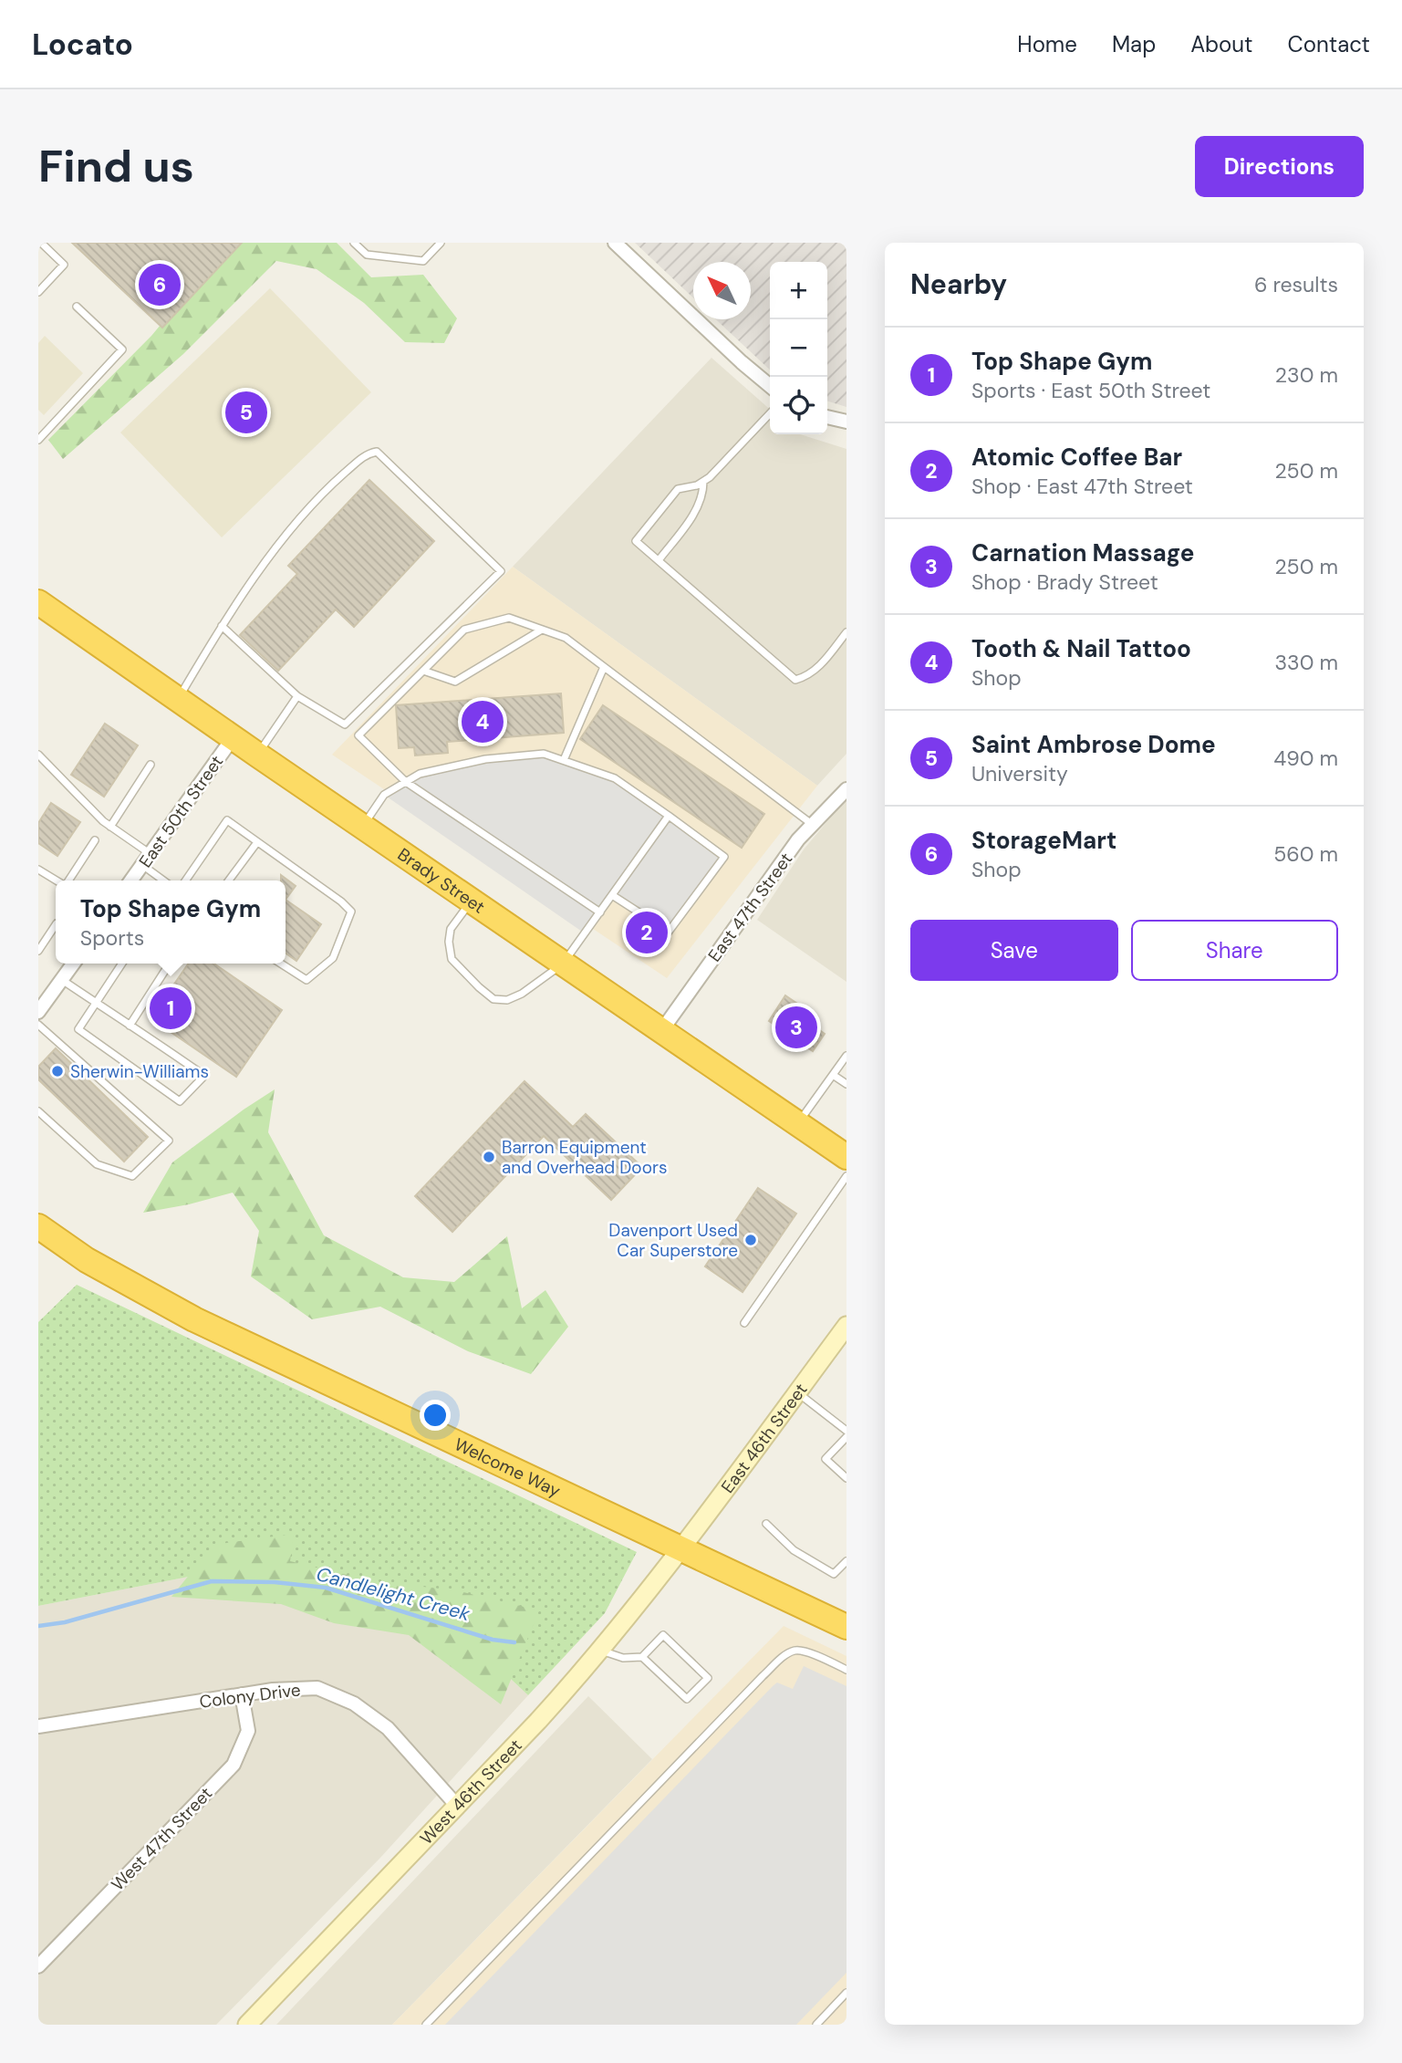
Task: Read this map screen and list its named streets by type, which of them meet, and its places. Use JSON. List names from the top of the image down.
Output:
{
  "streets": {
    "highway": ["Brady Street", "Welcome Way"],
    "street": [
      "East 50th Street",
      "East 47th Street",
      "East 46th Street",
      "Colony Drive",
      "West 46th Street",
      "West 47th Street"
    ]
  },
  "crossings": [
    ["East 50th Street", "Brady Street"],
    ["Brady Street", "East 47th Street"],
    ["East 46th Street", "Welcome Way"],
    ["East 46th Street", "West 46th Street"],
    ["Welcome Way", "West 46th Street"],
    ["Colony Drive", "West 46th Street"],
    ["Colony Drive", "West 47th Street"]
  ],
  "water": ["Candlelight Creek"],
  "places": ["Sherwin-Williams", "Barron Equipment and Overhead Doors", "Davenport Used Car Superstore"],
  "north": "top left",
  "page": {
    "header": "Locato",
    "nav": [
      "Home",
      "Map",
      "About",
      "Contact"
    ],
    "buttons": [
      "Directions",
      ["Save", "Share"]
    ],
    "title": "Find us",
    "heading": ["Nearby", "6 results"],
    "pins": [
      "6",
      "5",
      "4",
      "2",
      "1",
      "3"
    ],
    "map_buttons": ["+", "−"],
    "list": [
      {
        "mark": "1",
        "name": "Top Shape Gym",
        "note": "Sports · East 50th Street",
        "value": "230 m"
      },
      {
        "mark": "2",
        "name": "Atomic Coffee Bar",
        "note": "Shop · East 47th Street",
        "value": "250 m"
      },
      {
        "mark": "3",
        "name": "Carnation Massage",
        "note": "Shop · Brady Street",
        "value": "250 m"
      },
      {
        "mark": "4",
        "name": "Tooth & Nail Tattoo",
        "note": "Shop",
        "value": "330 m"
      },
      {
        "mark": "5",
        "name": "Saint Ambrose Dome",
        "note": "University",
        "value": "490 m"
      },
      {
        "mark": "6",
        "name": "StorageMart",
        "note": "Shop",
        "value": "560 m"
      }
    ],
    "popup": ["Top Shape Gym", "Sports"]
  }
}
